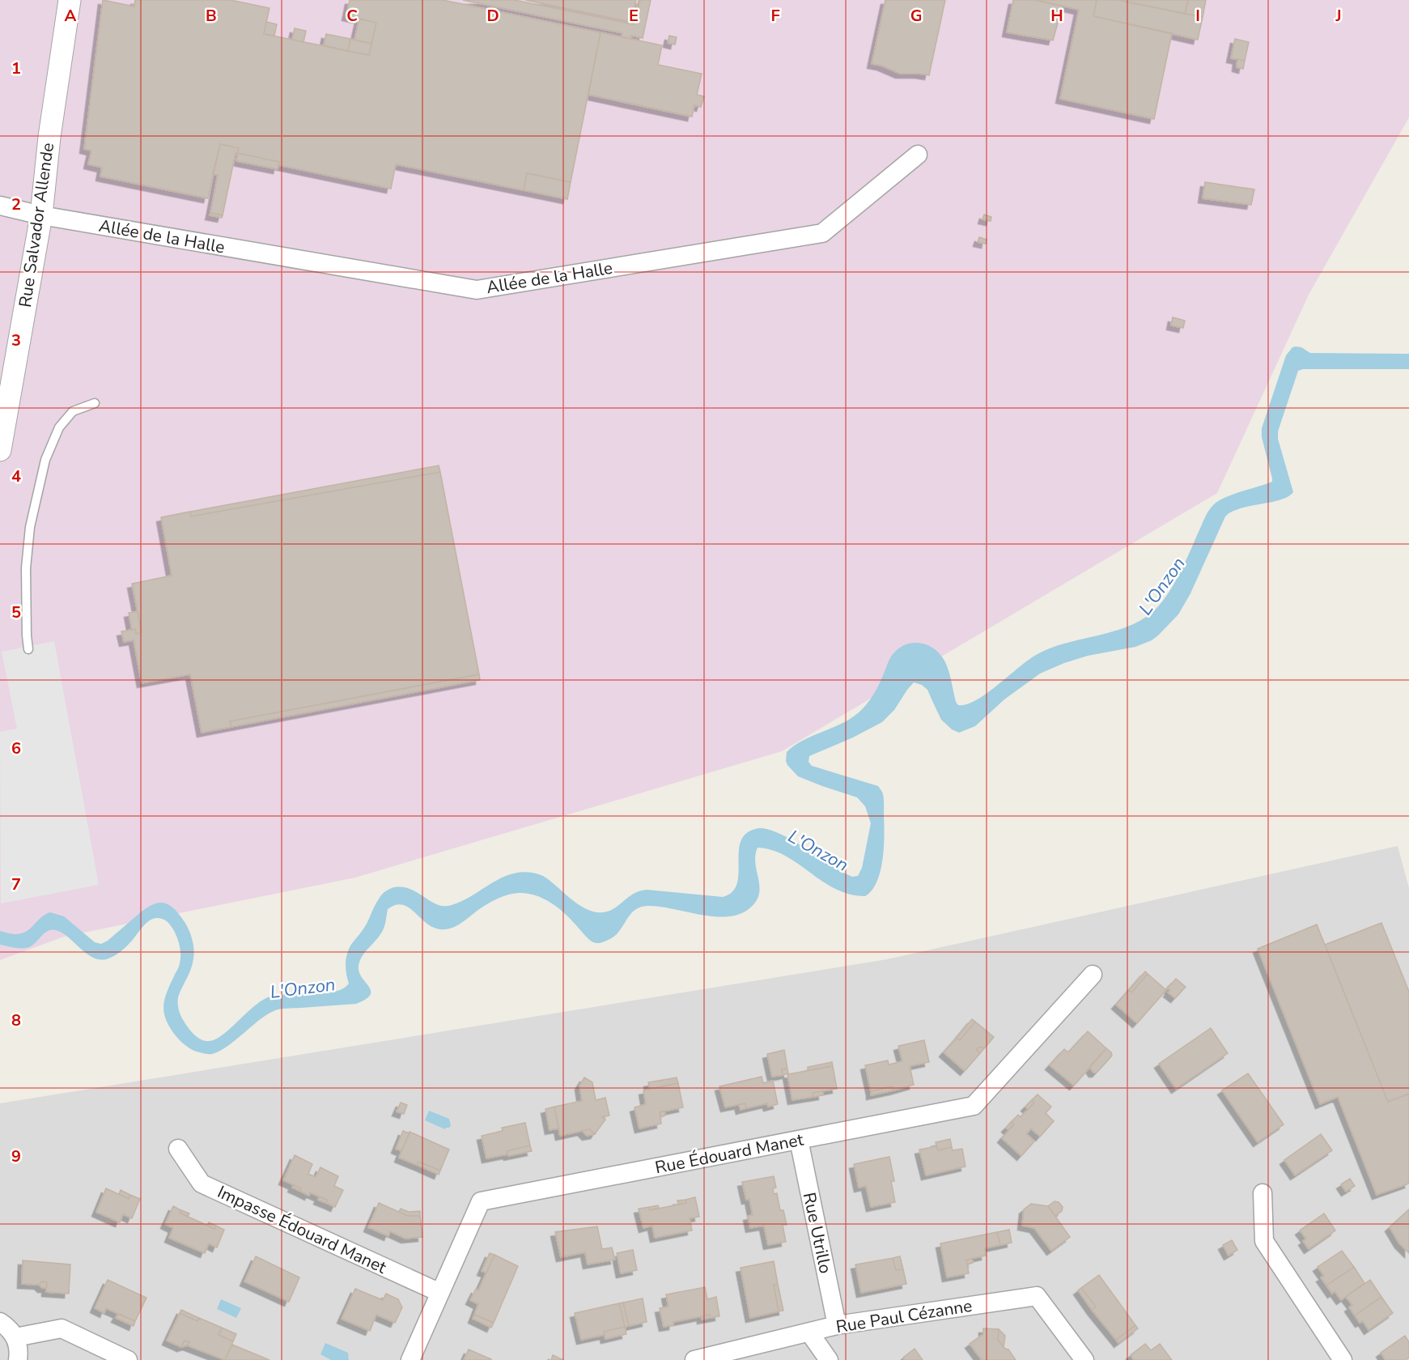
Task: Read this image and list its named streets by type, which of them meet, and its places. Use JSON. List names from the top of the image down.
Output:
{
  "streets": {
    "street": [
      "Rue Salvador Allende",
      "Allée de la Halle",
      "Rue Édouard Manet",
      "Impasse Édouard Manet",
      "Rue Utrillo",
      "Rue Paul Cézanne"
    ]
  },
  "crossings": [
    ["Rue Salvador Allende", "Allée de la Halle"],
    ["Rue Édouard Manet", "Impasse Édouard Manet"],
    ["Rue Édouard Manet", "Rue Utrillo"],
    ["Rue Utrillo", "Rue Paul Cézanne"]
  ],
  "water": ["L'Onzon"],
  "grid": {
    "columns": [
      "A",
      "B",
      "C",
      "D",
      "E",
      "F",
      "G",
      "H",
      "I",
      "J"
    ],
    "rows": [
      "1",
      "2",
      "3",
      "4",
      "5",
      "6",
      "7",
      "8",
      "9"
    ]
  }
}
